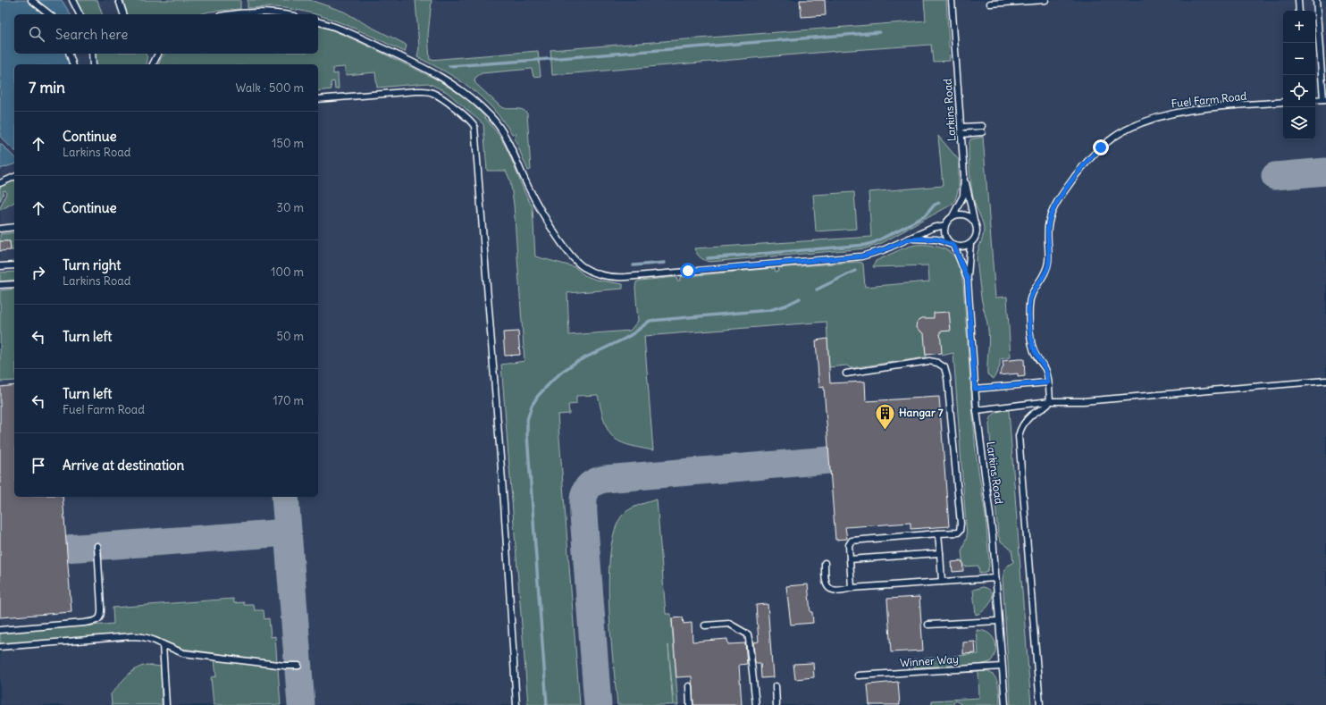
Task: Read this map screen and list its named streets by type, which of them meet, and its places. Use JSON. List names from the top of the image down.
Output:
{
  "streets": {
    "lane": ["Fuel Farm Road", "Larkins Road", "Winner Way"]
  },
  "crossings": [
    ["Larkins Road", "Winner Way"]
  ],
  "places": {
    "building": ["Hangar 7"]
  },
  "page": {
    "map_buttons": ["+", "−"],
    "search": "Search here",
    "heading": ["7 min", "Walk · 500 m"],
    "list": [
      ["Continue", "Larkins Road", "150 m"],
      ["Continue", "30 m"],
      ["Turn right", "Larkins Road", "100 m"],
      ["Turn left", "50 m"],
      ["Turn left", "Fuel Farm Road", "170 m"],
      "Arrive at destination"
    ]
  }
}
